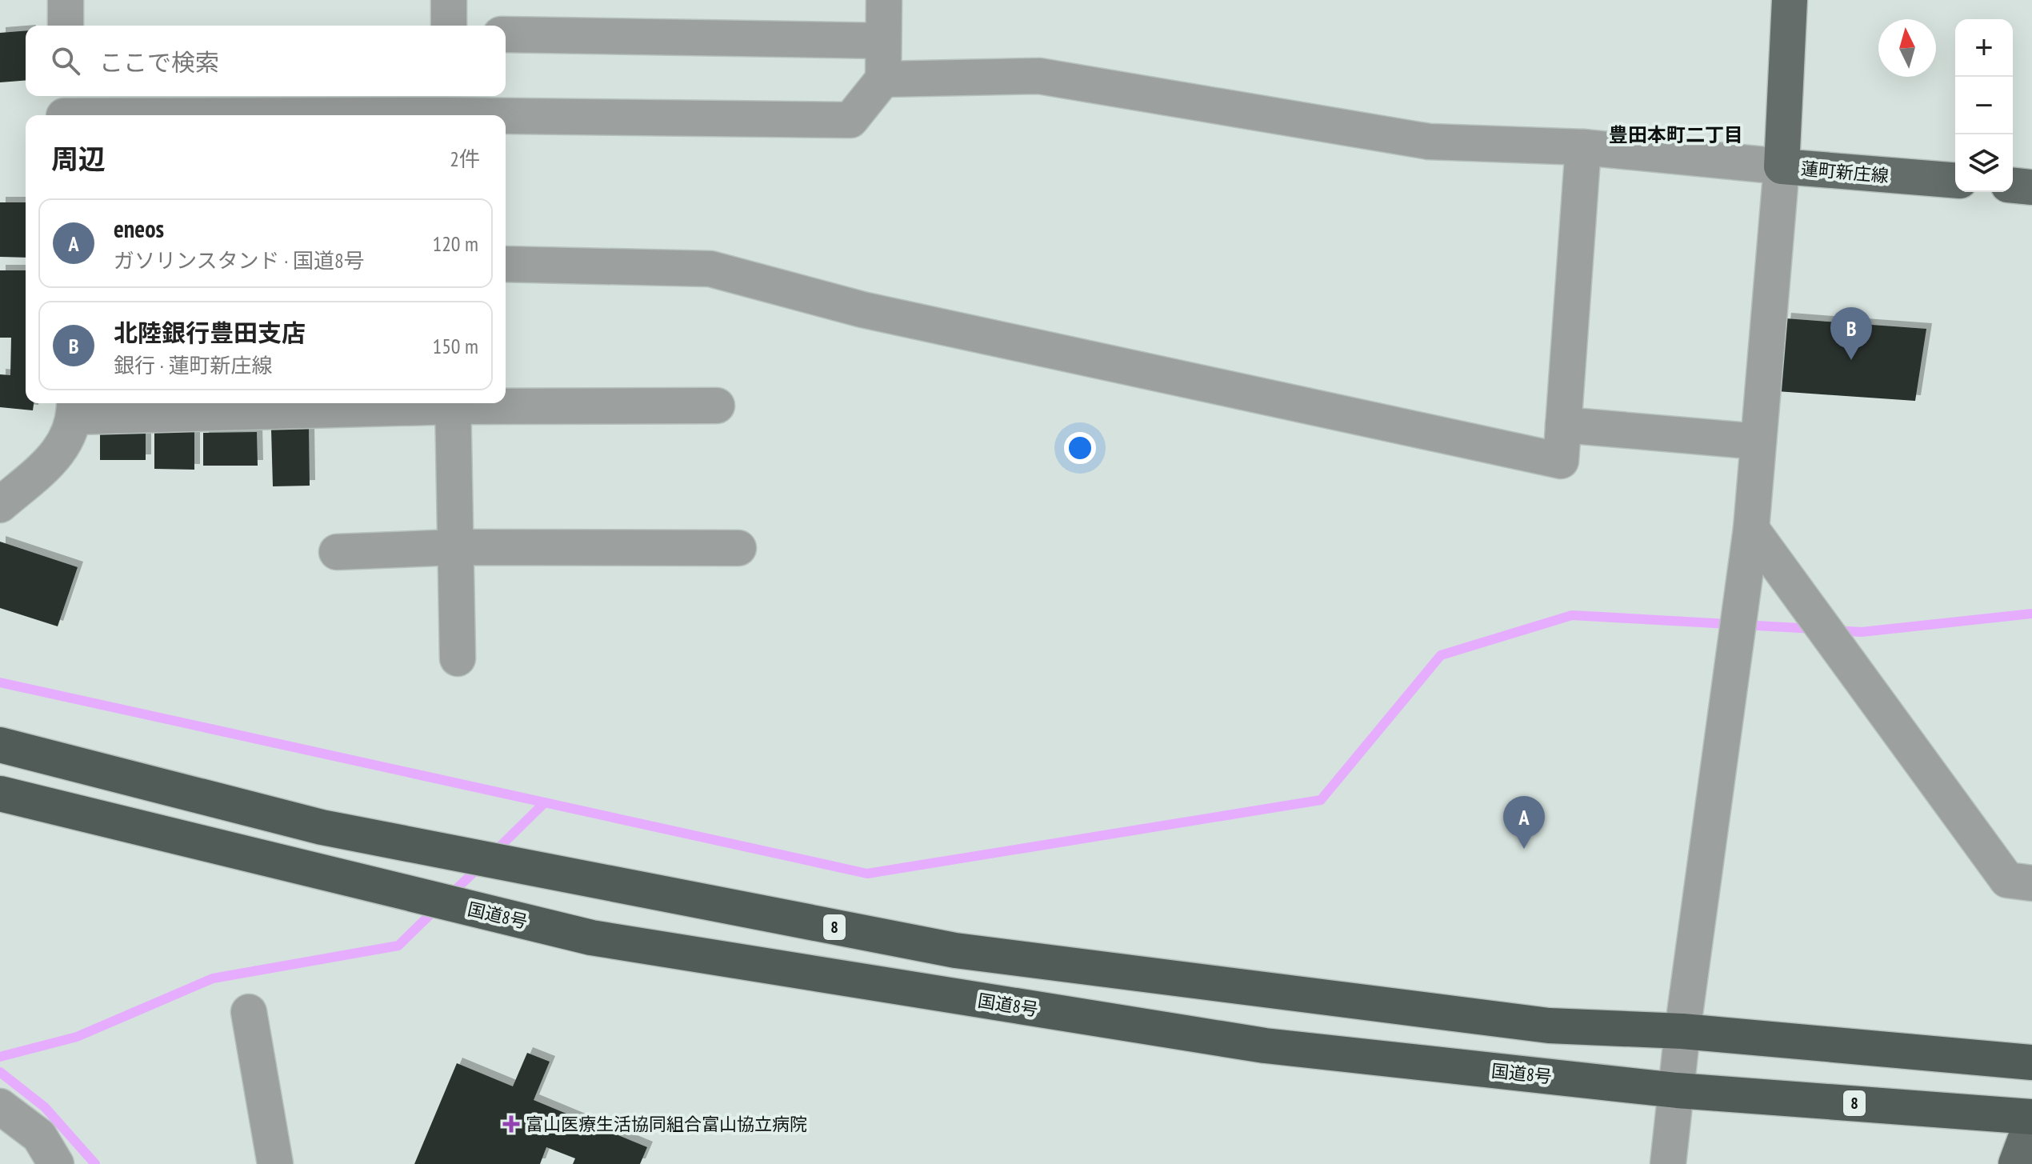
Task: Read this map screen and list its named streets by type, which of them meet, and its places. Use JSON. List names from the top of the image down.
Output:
{
  "streets": {
    "highway": ["国道8号", "8"],
    "main road": ["蓮町新庄線"]
  },
  "districts": ["豊田本町二丁目"],
  "places": {
    "health": ["富山医療生活協同組合富山協立病院"]
  },
  "north": "top",
  "page": {
    "map_buttons": ["+", "−"],
    "search": "ここで検索",
    "heading": ["周辺", "2件"],
    "list": [
      {
        "mark": "A",
        "name": "eneos",
        "note": "ガソリンスタンド · 国道8号",
        "value": "120 m"
      },
      {
        "mark": "B",
        "name": "北陸銀行豊田支店",
        "note": "銀行 · 蓮町新庄線",
        "value": "150 m"
      }
    ],
    "pins": ["B", "A"]
  }
}
